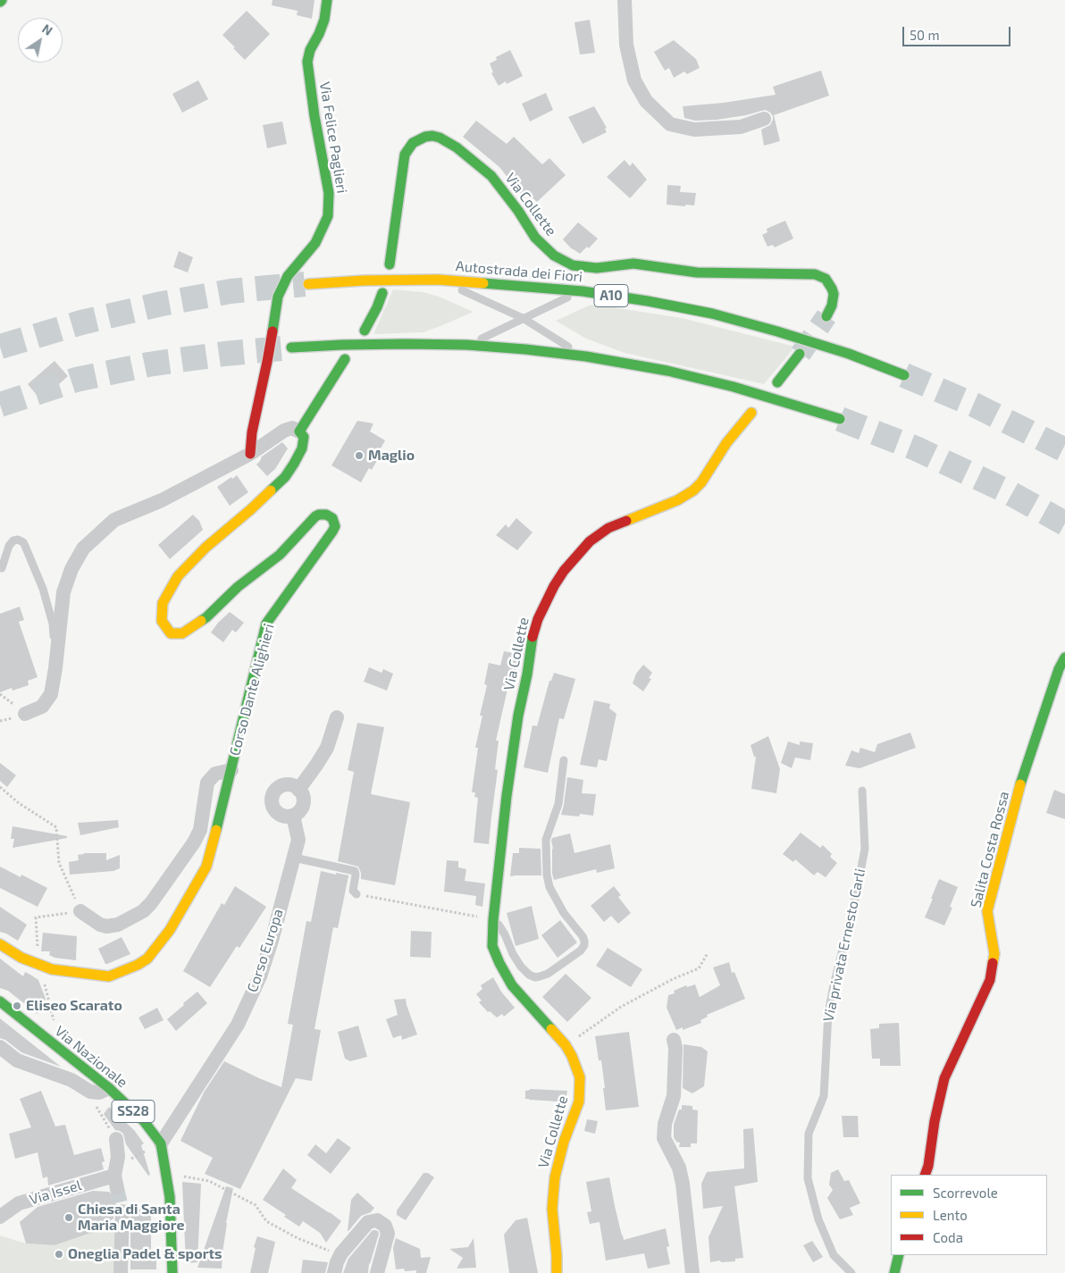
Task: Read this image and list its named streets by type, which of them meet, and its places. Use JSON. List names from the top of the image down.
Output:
{
  "streets": {
    "main road": [
      "Via Felice Paglieri",
      "Via Collette",
      "Autostrada dei Fiori",
      "A10",
      "Corso Dante Alighieri",
      "Salita Costa Rossa",
      "Via Nazionale",
      "SS28"
    ],
    "street": ["Corso Europa", "Via Issel"],
    "lane": ["Via privata Ernesto Carli"]
  },
  "crossings": [
    ["Corso Europa", "Via Nazionale"]
  ],
  "places": [
    "Maglio",
    "Eliseo Scarato",
    "Chiesa di Santa Maria Maggiore",
    "Oneglia Padel & sports"
  ],
  "legend": ["Scorrevole", "Lento", "Coda"],
  "scale_bar": "50 m",
  "north": "top right"
}
